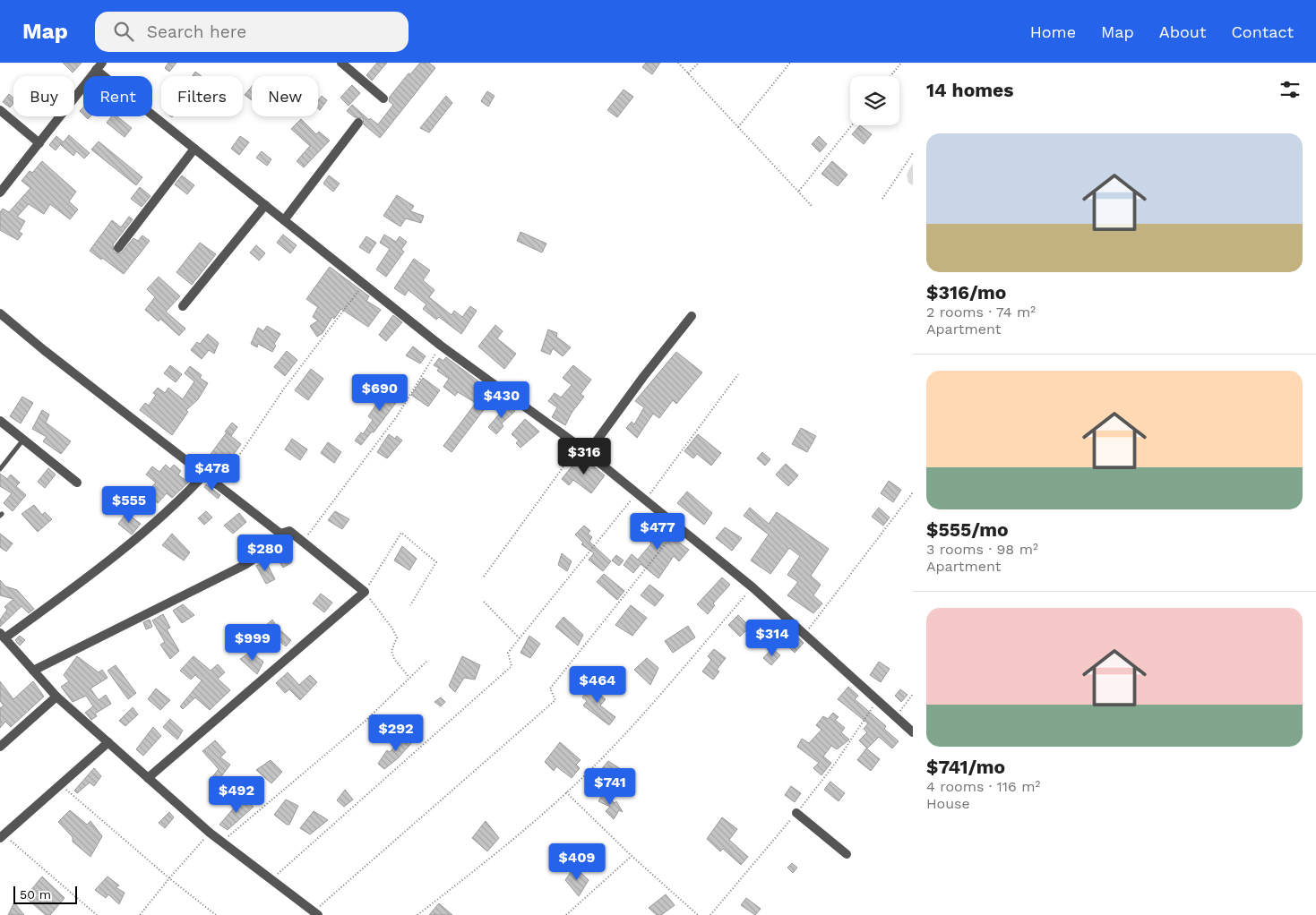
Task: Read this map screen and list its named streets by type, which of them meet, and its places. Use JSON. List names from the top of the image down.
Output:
{
  "scale_bar": "50 m",
  "page": {
    "header": "Map",
    "search": "Search here",
    "nav": [
      "Home",
      "Map",
      "About",
      "Contact"
    ],
    "heading": "14 homes",
    "chip": [
      "Buy",
      "Rent",
      "Filters",
      "New"
    ],
    "list": [
      {
        "name": "$316/mo",
        "note": "2 rooms · 74 m² · Apartment"
      },
      {
        "name": "$555/mo",
        "note": "3 rooms · 98 m² · Apartment"
      },
      {
        "name": "$741/mo",
        "note": "4 rooms · 116 m² · House"
      }
    ],
    "price": [
      "$690",
      "$430",
      "$316",
      "$478",
      "$555",
      "$477",
      "$280",
      "$314",
      "$999",
      "$464",
      "$292",
      "$741",
      "$492",
      "$409"
    ],
    "scale": "50 m"
  }
}
